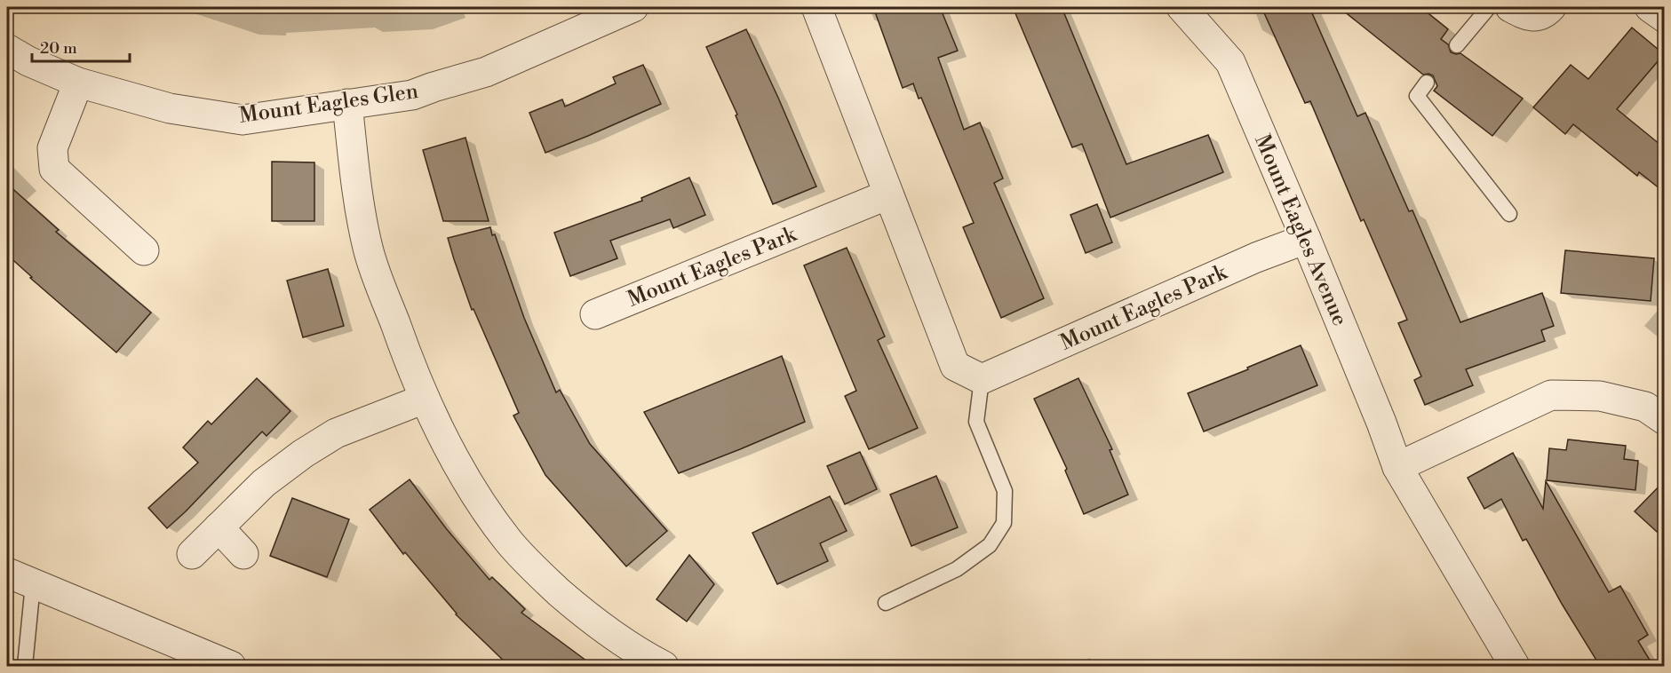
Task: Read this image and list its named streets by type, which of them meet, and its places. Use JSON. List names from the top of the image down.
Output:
{
  "streets": {
    "street": ["Mount Eagles Glen", "Mount Eagles Avenue", "Mount Eagles Park"]
  },
  "crossings": [
    ["Mount Eagles Avenue", "Mount Eagles Park"]
  ],
  "scale_bar": "20 m"
}
